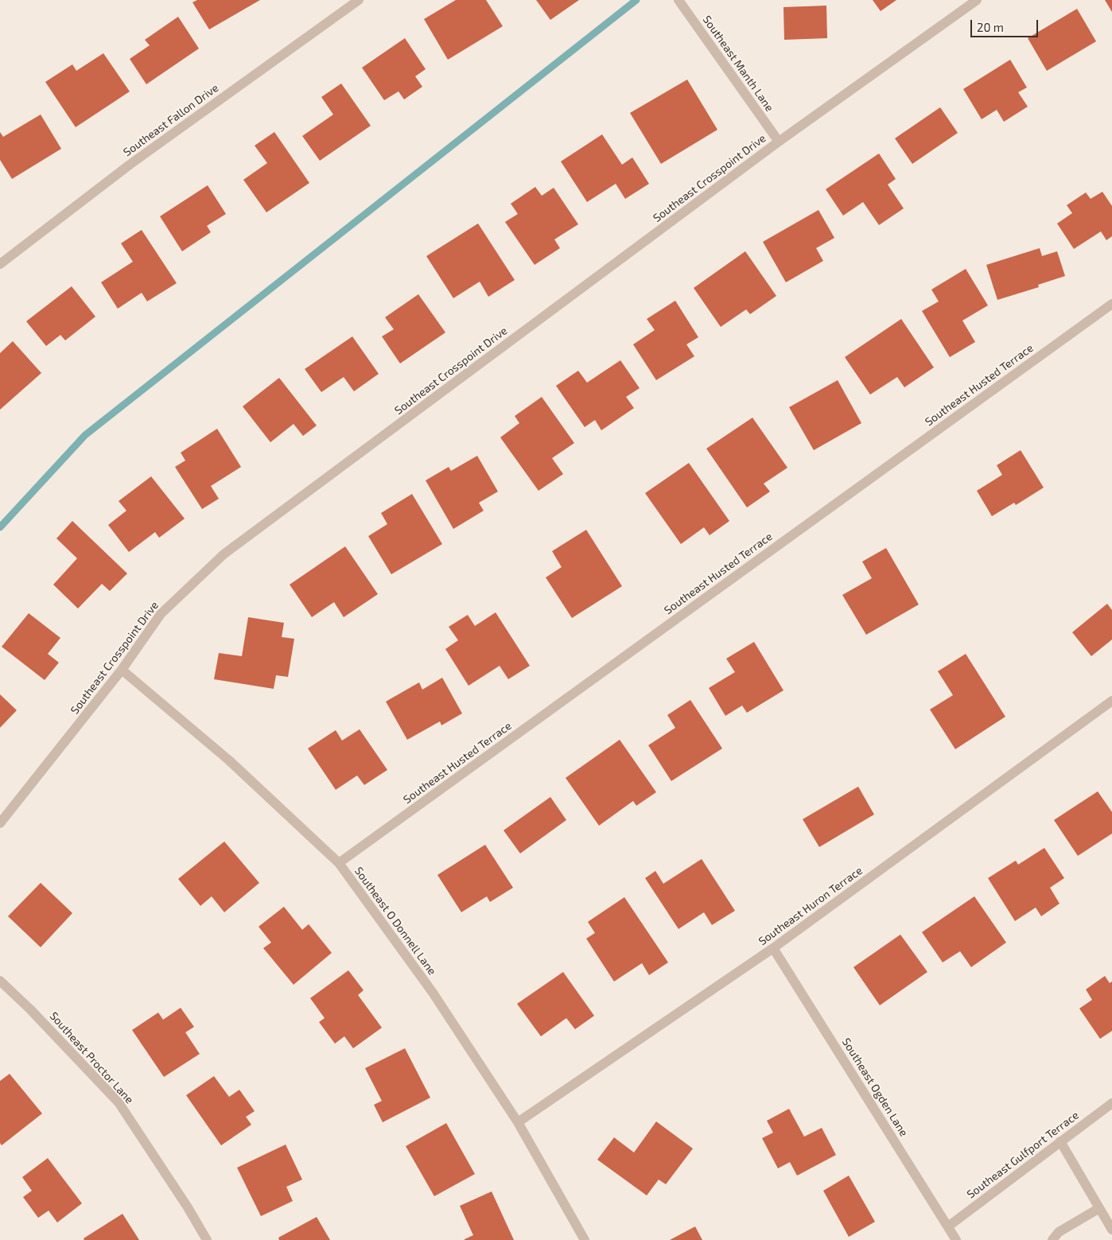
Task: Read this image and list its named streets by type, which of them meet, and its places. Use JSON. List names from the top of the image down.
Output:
{
  "streets": {
    "street": [
      "Southeast Manth Lane",
      "Southeast Fallon Drive",
      "Southeast Crosspoint Drive",
      "Southeast Husted Terrace",
      "Southeast Huron Terrace",
      "Southeast O Donnell Lane",
      "Southeast Proctor Lane",
      "Southeast Ogden Lane",
      "Southeast Gulfport Terrace"
    ]
  },
  "crossings": [
    ["Southeast Manth Lane", "Southeast Crosspoint Drive"],
    ["Southeast Crosspoint Drive", "Southeast O Donnell Lane"],
    ["Southeast Husted Terrace", "Southeast O Donnell Lane"],
    ["Southeast Huron Terrace", "Southeast O Donnell Lane"],
    ["Southeast Huron Terrace", "Southeast Ogden Lane"],
    ["Southeast Ogden Lane", "Southeast Gulfport Terrace"]
  ],
  "scale_bar": "20 m"
}
